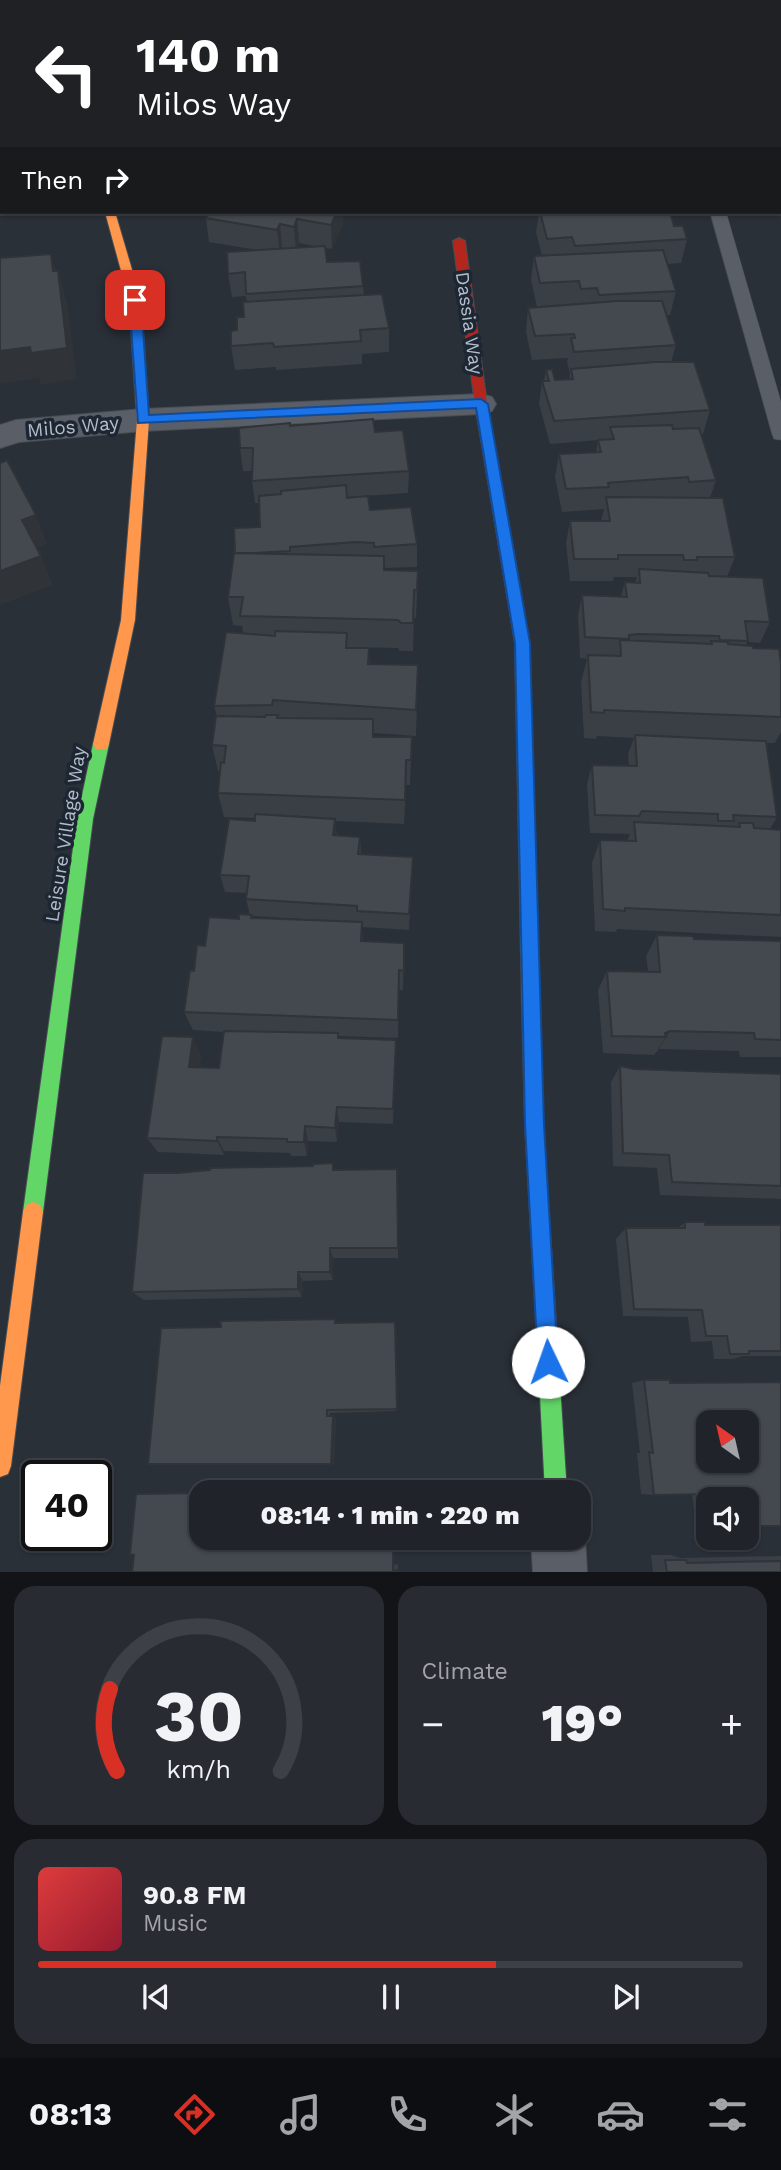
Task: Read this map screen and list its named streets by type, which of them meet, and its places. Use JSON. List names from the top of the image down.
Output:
{
  "streets": {
    "street": ["Dassia Way", "Milos Way", "Leisure Village Way"]
  },
  "crossings": [
    ["Dassia Way", "Milos Way"],
    ["Milos Way", "Leisure Village Way"]
  ],
  "north": "top left",
  "page": {
    "turn": ["140 m", "Milos Way"],
    "then": "Then",
    "limit": "40",
    "trip": "08:14 · 1 min · 220 m",
    "tile": "Climate",
    "heat": ["−", "19°", "+"],
    "song": ["90.8 FM", "Music"],
    "tabs": "08:13",
    "gauge": ["30", "km/h"]
  }
}
